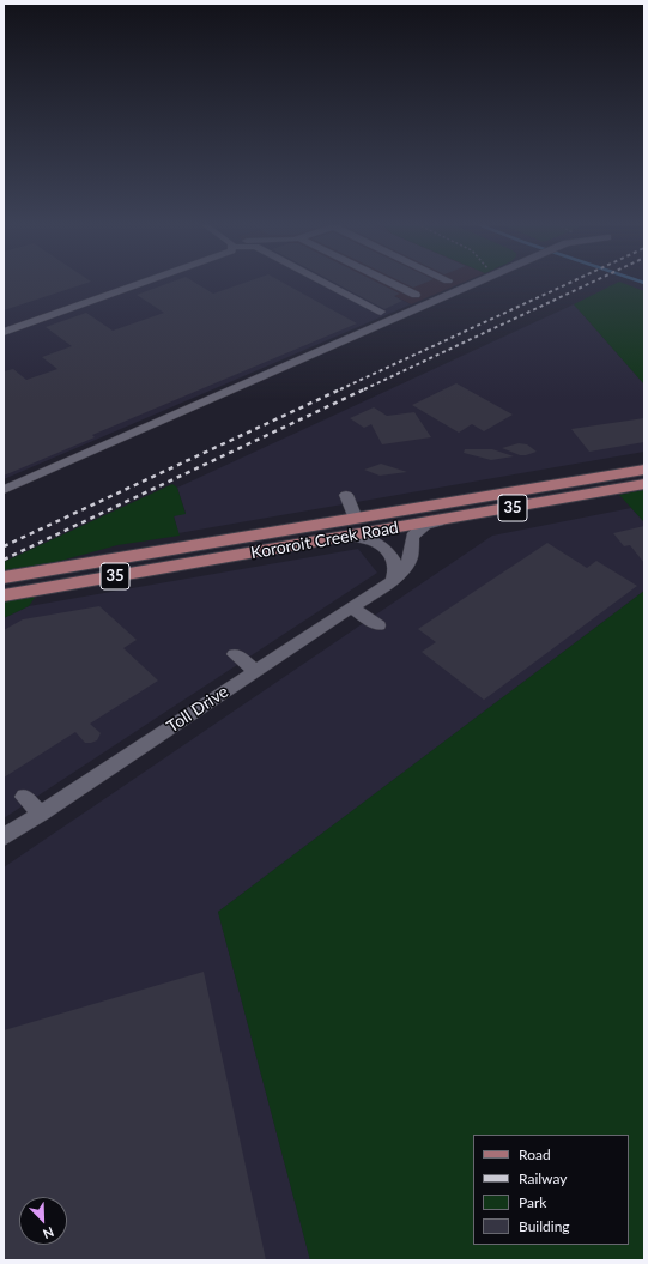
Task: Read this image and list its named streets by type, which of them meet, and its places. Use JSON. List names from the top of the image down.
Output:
{
  "streets": {
    "main road": ["35", "Kororoit Creek Road"],
    "street": ["Toll Drive"]
  },
  "crossings": [
    ["Kororoit Creek Road", "Toll Drive"]
  ],
  "legend": [
    "Road",
    "Railway",
    "Park",
    "Building"
  ],
  "north": "bottom right"
}
